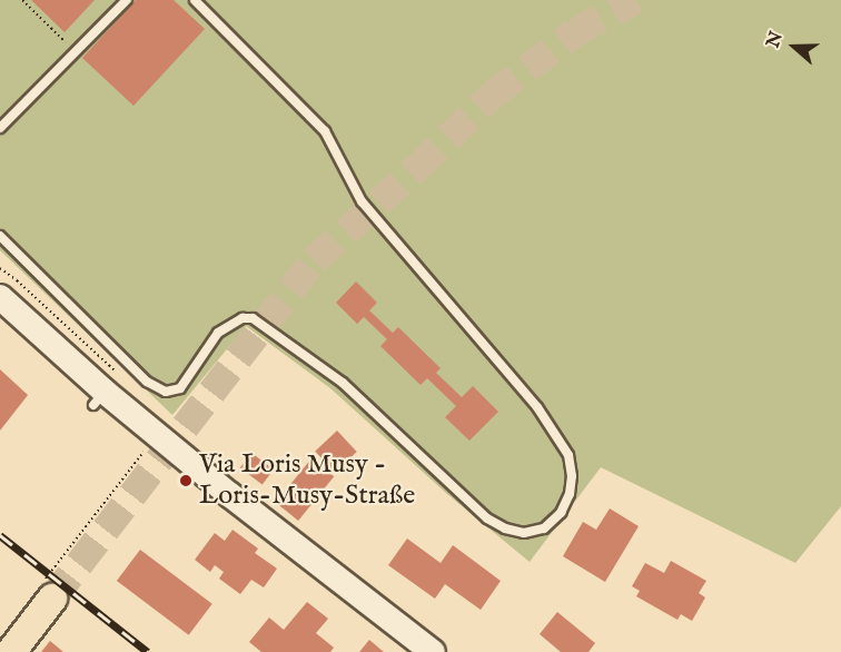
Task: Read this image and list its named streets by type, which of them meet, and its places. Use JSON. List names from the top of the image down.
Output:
{
  "places": ["Via Loris Musy - Loris-Musy-Straße"],
  "north": "left"
}
